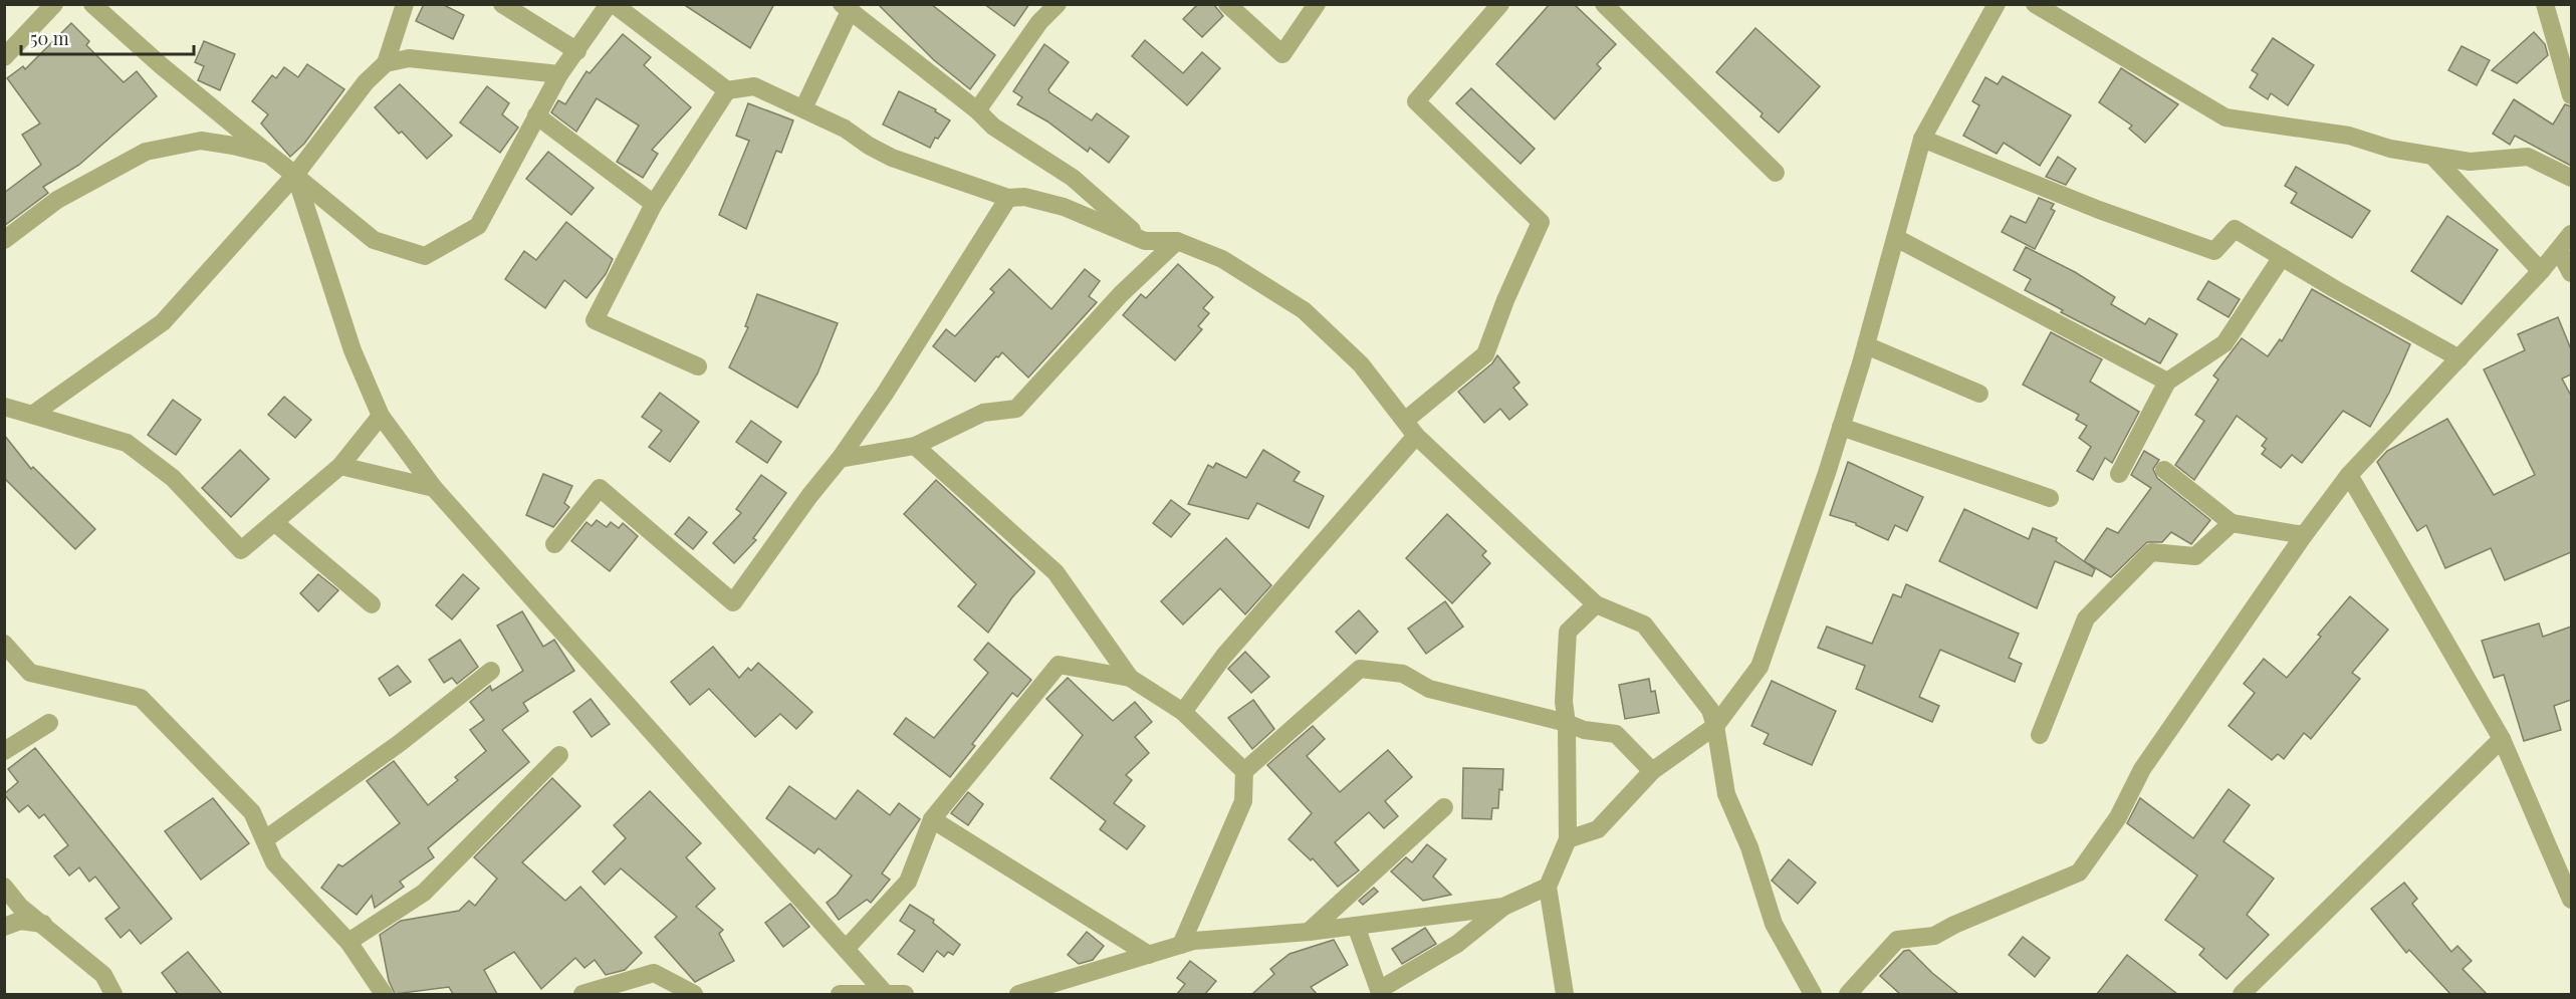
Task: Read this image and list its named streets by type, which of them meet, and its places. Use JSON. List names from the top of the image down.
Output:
{
  "scale_bar": "50 m"
}
